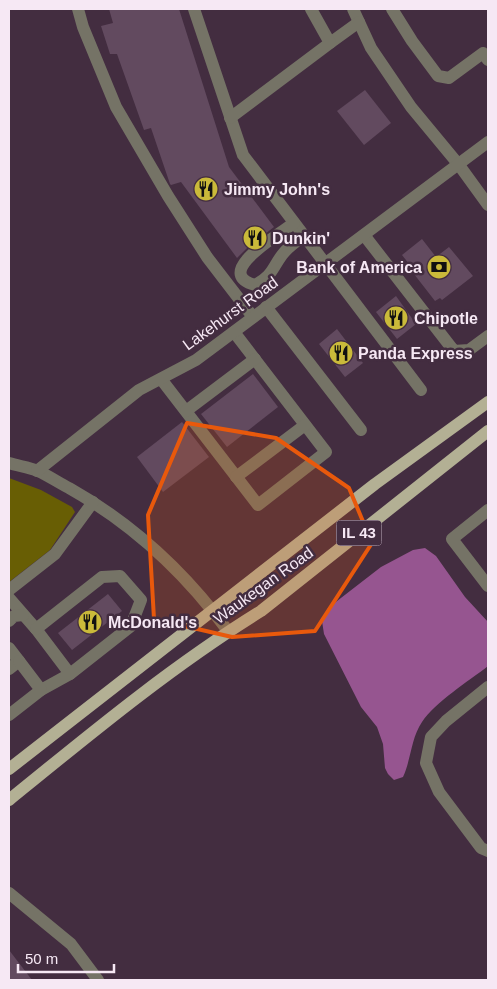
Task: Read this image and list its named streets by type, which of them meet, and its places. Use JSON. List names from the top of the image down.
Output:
{
  "streets": {
    "main road": ["IL 43", "Waukegan Road"],
    "street": ["Lakehurst Road"]
  },
  "places": {
    "restaurant": [
      "Jimmy John's",
      "Dunkin'",
      "Chipotle",
      "Panda Express",
      "McDonald's"
    ],
    "bank": ["Bank of America"]
  },
  "scale_bar": "50 m"
}
